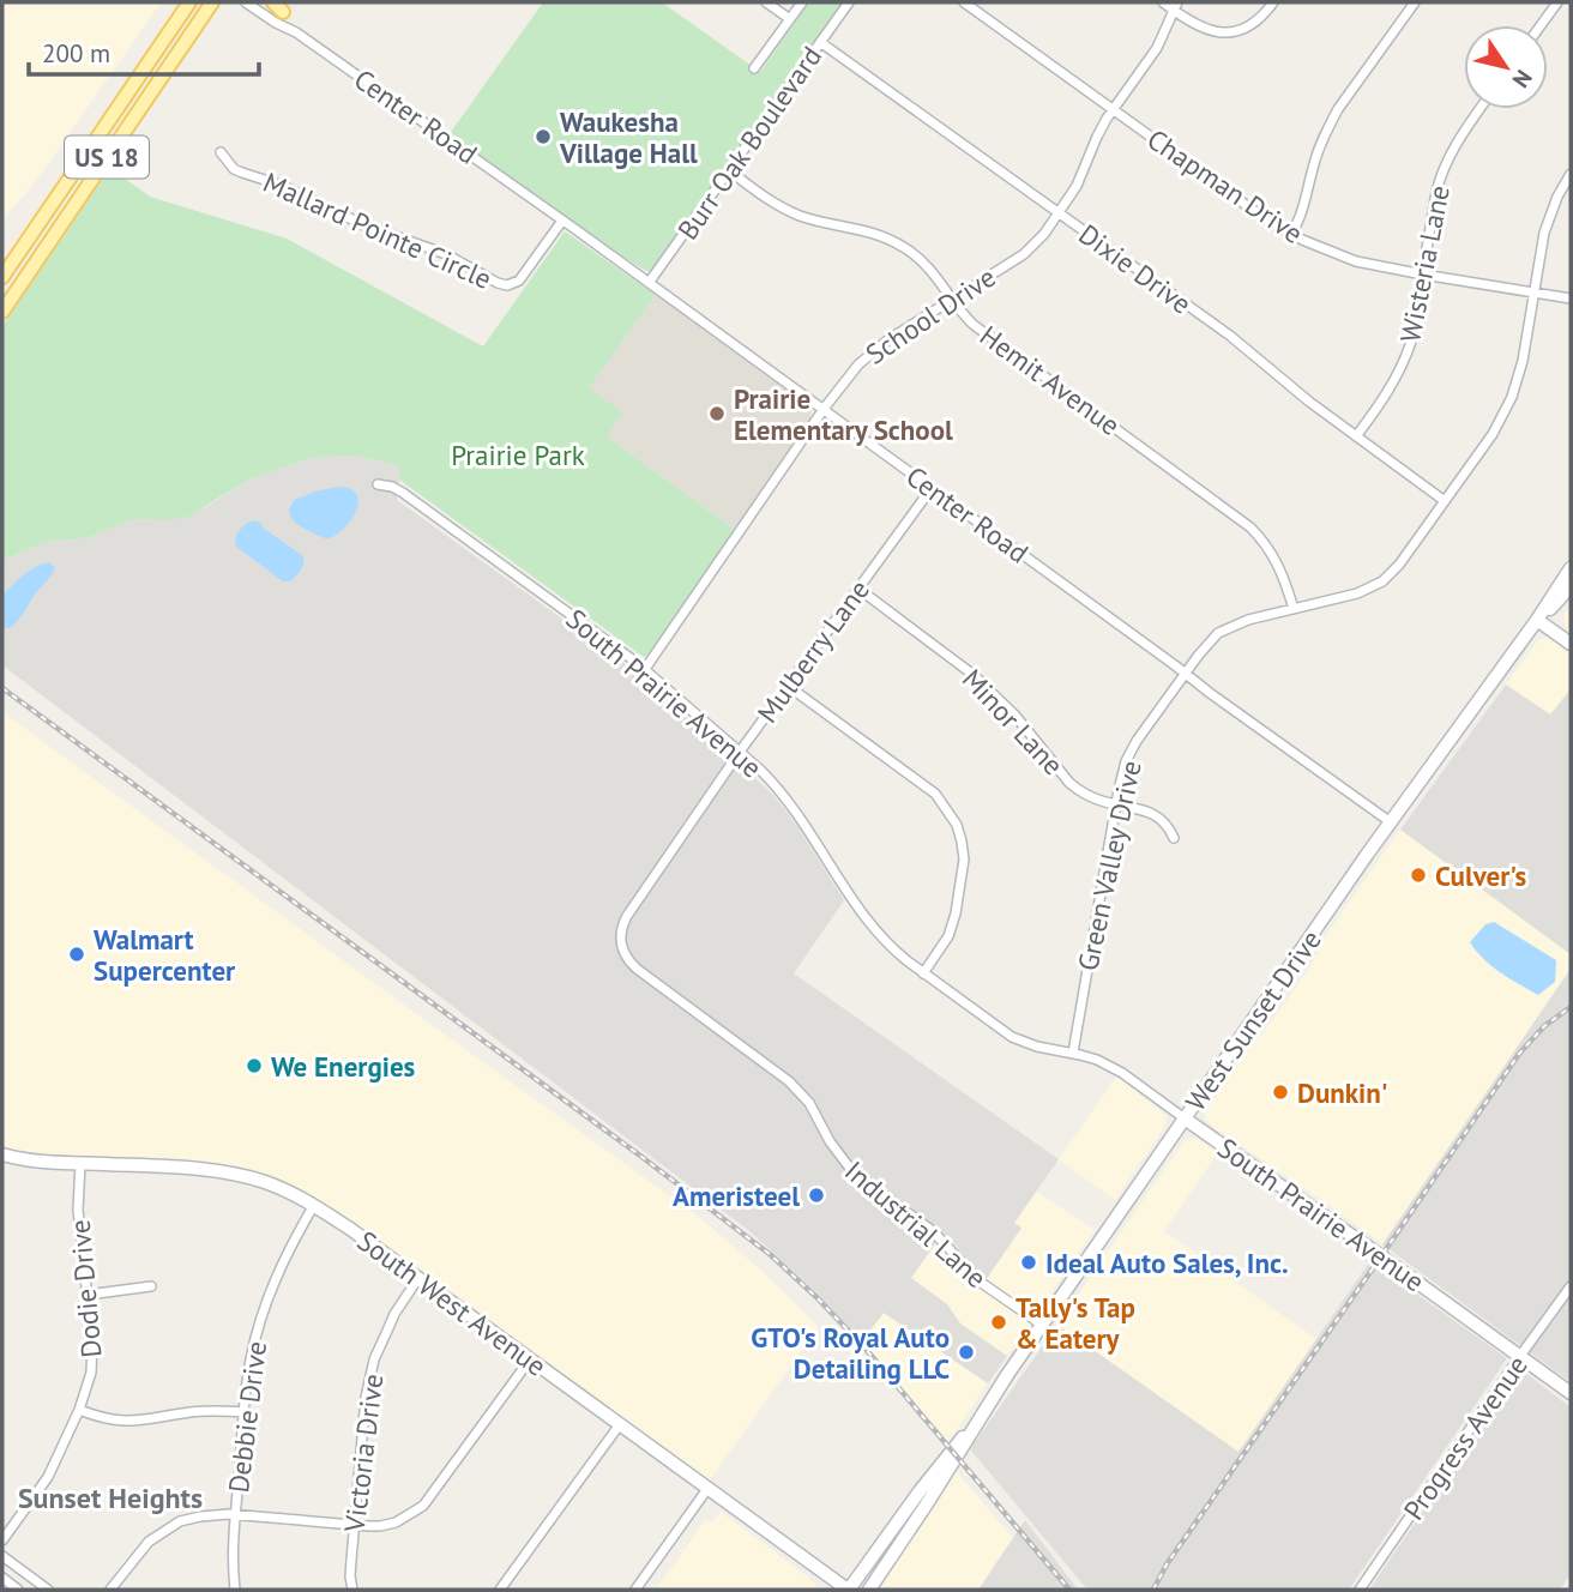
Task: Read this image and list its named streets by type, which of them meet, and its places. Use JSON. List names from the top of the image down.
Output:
{
  "streets": {
    "main road": [
      "US 18",
      "South Prairie Avenue",
      "West Sunset Drive",
      "South West Avenue"
    ],
    "street": [
      "Center Road",
      "Burr Oak Boulevard",
      "Chapman Drive",
      "Mallard Pointe Circle",
      "Wisteria Lane",
      "Dixie Drive",
      "School Drive",
      "Hemit Avenue",
      "Mulberry Lane",
      "Minor Lane",
      "Green Valley Drive",
      "Industrial Lane",
      "Dodie Drive",
      "Debbie Drive",
      "Progress Avenue",
      "Victoria Drive"
    ]
  },
  "crossings": [
    ["Center Road", "Burr Oak Boulevard"],
    ["Center Road", "Mallard Pointe Circle"],
    ["Center Road", "School Drive"],
    ["Center Road", "Mulberry Lane"],
    ["Center Road", "Green Valley Drive"],
    ["Center Road", "West Sunset Drive"],
    ["Burr Oak Boulevard", "Dixie Drive"],
    ["Burr Oak Boulevard", "Hemit Avenue"],
    ["Chapman Drive", "Wisteria Lane"],
    ["Chapman Drive", "School Drive"],
    ["Chapman Drive", "Green Valley Drive"],
    ["Wisteria Lane", "Dixie Drive"],
    ["Dixie Drive", "School Drive"],
    ["Dixie Drive", "Green Valley Drive"],
    ["School Drive", "Hemit Avenue"],
    ["School Drive", "South Prairie Avenue"],
    ["Hemit Avenue", "Green Valley Drive"],
    ["Mulberry Lane", "South Prairie Avenue"],
    ["Mulberry Lane", "Minor Lane"],
    ["Mulberry Lane", "Industrial Lane"],
    ["South Prairie Avenue", "Green Valley Drive"],
    ["South Prairie Avenue", "West Sunset Drive"],
    ["South Prairie Avenue", "Progress Avenue"],
    ["Minor Lane", "Green Valley Drive"],
    ["West Sunset Drive", "Industrial Lane"],
    ["West Sunset Drive", "South West Avenue"],
    ["Dodie Drive", "South West Avenue"],
    ["South West Avenue", "Debbie Drive"],
    ["South West Avenue", "Victoria Drive"]
  ],
  "districts": ["Sunset Heights"],
  "parks": ["Prairie Park"],
  "places": [
    "Waukesha Village Hall",
    "Prairie Elementary School",
    "Culver's",
    "Walmart Supercenter",
    "We Energies",
    "Dunkin'",
    "Ameristeel",
    "Ideal Auto Sales, Inc.",
    "Tally's Tap & Eatery",
    "GTO's Royal Auto Detailing LLC"
  ],
  "scale_bar": "200 m",
  "north": "bottom right"
}
